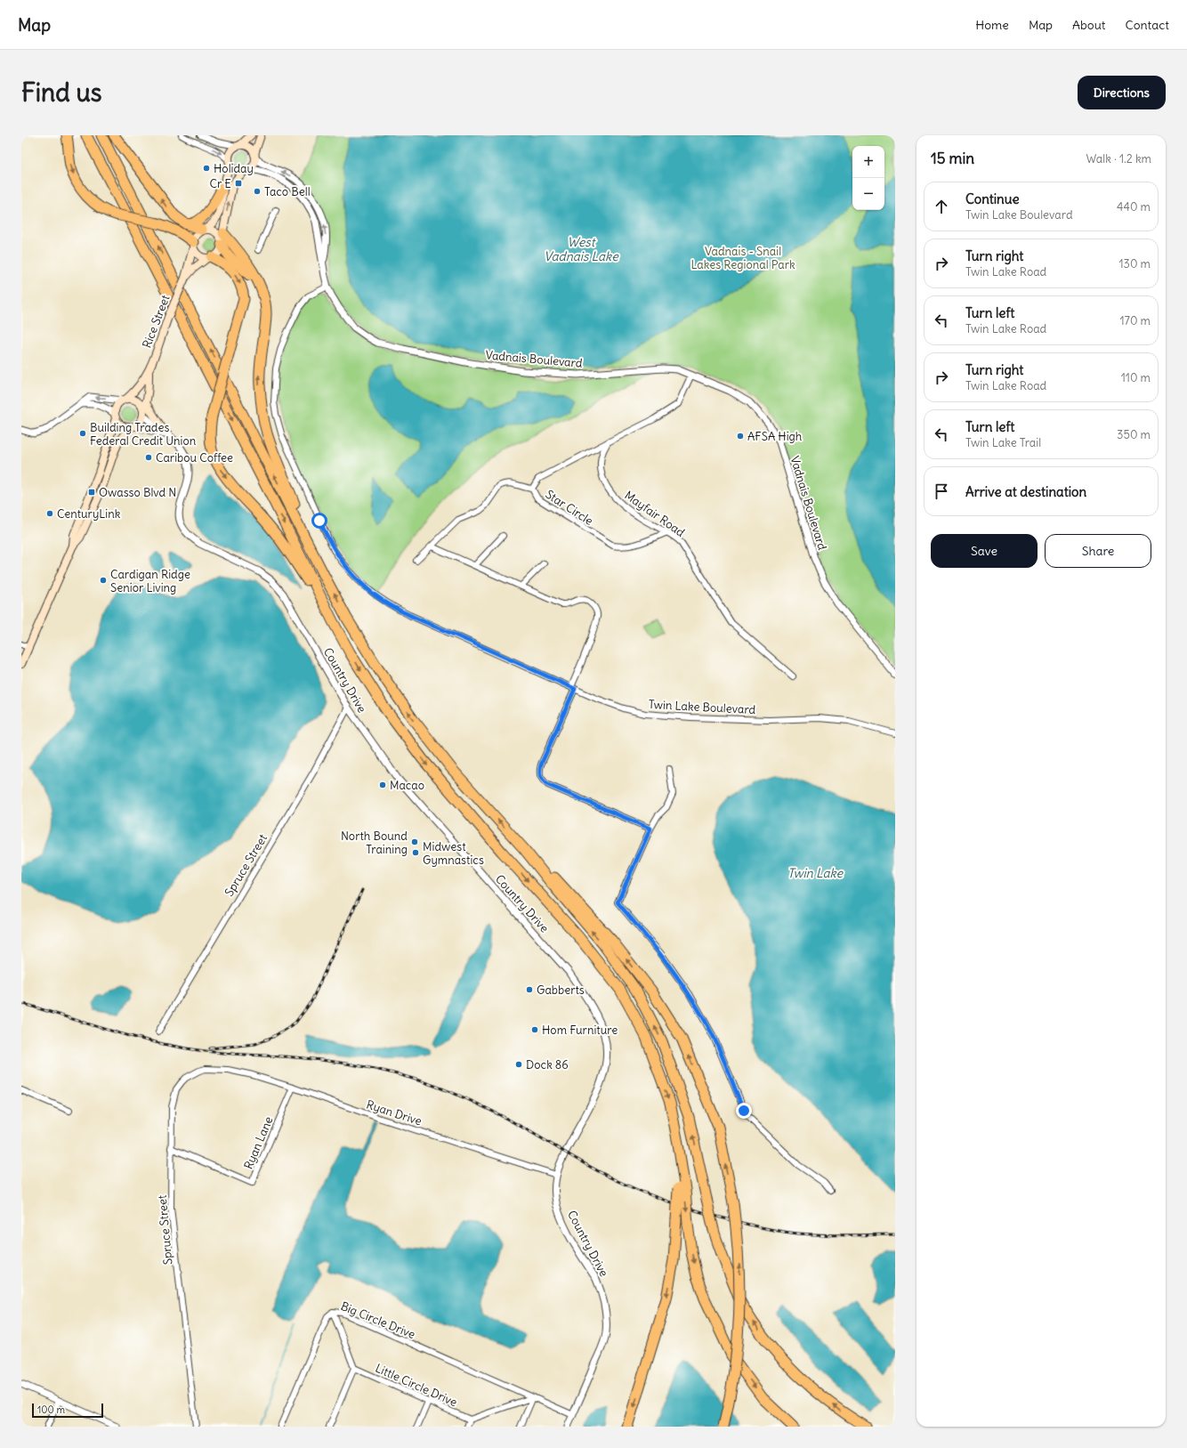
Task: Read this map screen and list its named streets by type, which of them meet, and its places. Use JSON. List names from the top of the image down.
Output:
{
  "streets": {
    "main road": ["Rice Street"],
    "street": [
      "Vadnais Boulevard",
      "Star Circle",
      "Mayfair Road",
      "Country Drive",
      "Twin Lake Boulevard",
      "Spruce Street",
      "Ryan Drive",
      "Ryan Lane",
      "Big Circle Drive",
      "Little Circle Drive"
    ]
  },
  "crossings": [
    ["Rice Street", "Country Drive"],
    ["Vadnais Boulevard", "Twin Lake Boulevard"],
    ["Star Circle", "Mayfair Road"],
    ["Country Drive", "Spruce Street"],
    ["Country Drive", "Ryan Drive"],
    ["Country Drive", "Big Circle Drive"],
    ["Spruce Street", "Ryan Drive"],
    ["Spruce Street", "Ryan Lane"],
    ["Ryan Drive", "Ryan Lane"]
  ],
  "water": ["West Vadnais Lake", "Twin Lake"],
  "parks": ["Vadnais - Snail Lakes Regional Park"],
  "places": {
    "other": [
      "Holiday",
      "Taco Bell",
      "Building Trades Federal Credit Union",
      "AFSA High",
      "Caribou Coffee",
      "CenturyLink",
      "Cardigan Ridge Senior Living",
      "Macao",
      "North Bound Training",
      "Midwest Gymnastics",
      "Gabberts",
      "Hom Furniture",
      "Dock 86"
    ],
    "transit": ["Cr E", "Owasso Blvd N"]
  },
  "scale_bar": "100 m",
  "page": {
    "header": "Map",
    "nav": [
      "Home",
      "Map",
      "About",
      "Contact"
    ],
    "buttons": [
      "Directions",
      ["Save", "Share"]
    ],
    "title": "Find us",
    "heading": ["15 min", "Walk · 1.2 km"],
    "map_buttons": ["+", "−"],
    "list": [
      ["Continue", "Twin Lake Boulevard", "440 m"],
      ["Turn right", "Twin Lake Road", "130 m"],
      ["Turn left", "Twin Lake Road", "170 m"],
      ["Turn right", "Twin Lake Road", "110 m"],
      ["Turn left", "Twin Lake Trail", "350 m"],
      "Arrive at destination"
    ],
    "scale": "100 m"
  }
}
